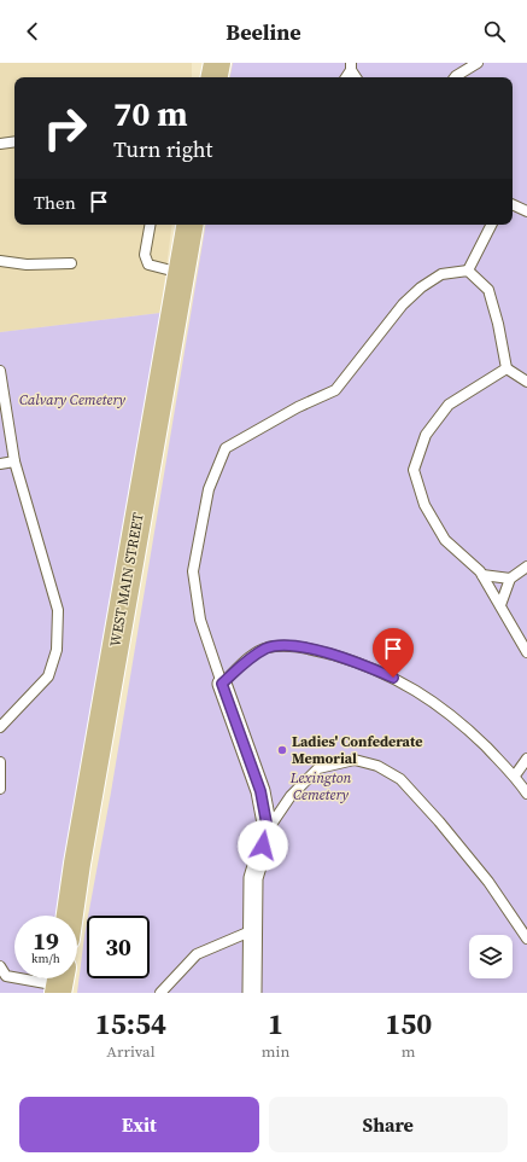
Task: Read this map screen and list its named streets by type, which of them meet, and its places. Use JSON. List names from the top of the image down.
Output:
{
  "streets": {
    "main road": ["WEST MAIN STREET"]
  },
  "parks": ["Calvary Cemetery", "Lexington Cemetery"],
  "places": ["Ladies' Confederate Memorial"],
  "page": {
    "header": "Beeline",
    "turn": ["70 m", "Turn right"],
    "then": "Then",
    "speed": "19 km/h",
    "limit": "30",
    "eta": [
      "15:54",
      "Arrival",
      "1",
      "min",
      "150",
      "m"
    ],
    "buttons": ["Exit", "Share"]
  }
}
